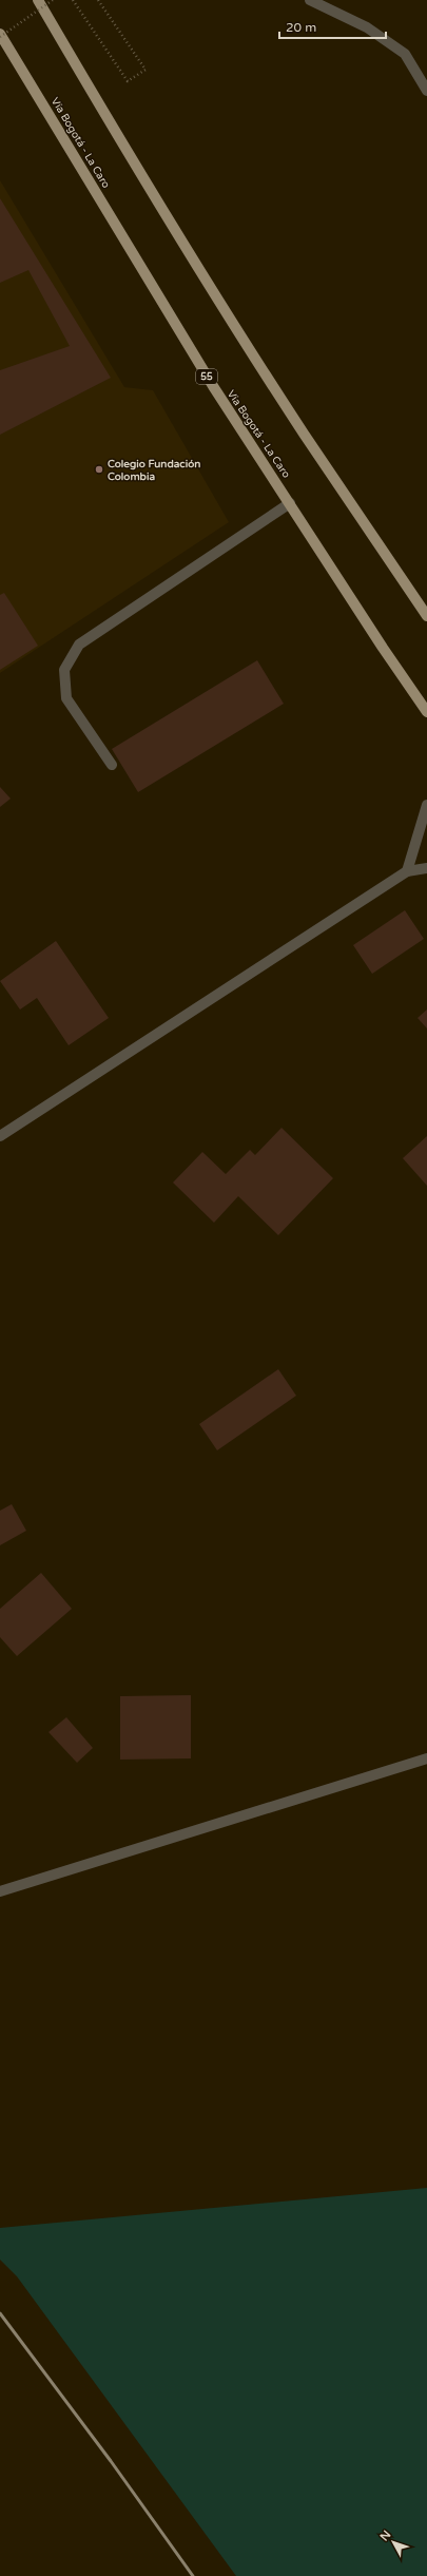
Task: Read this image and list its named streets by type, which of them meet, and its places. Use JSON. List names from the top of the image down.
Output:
{
  "streets": {
    "main road": ["Vía Bogotá - La Caro", "55"]
  },
  "places": ["Colegio Fundación Colombia"],
  "scale_bar": "20 m",
  "north": "top left"
}
